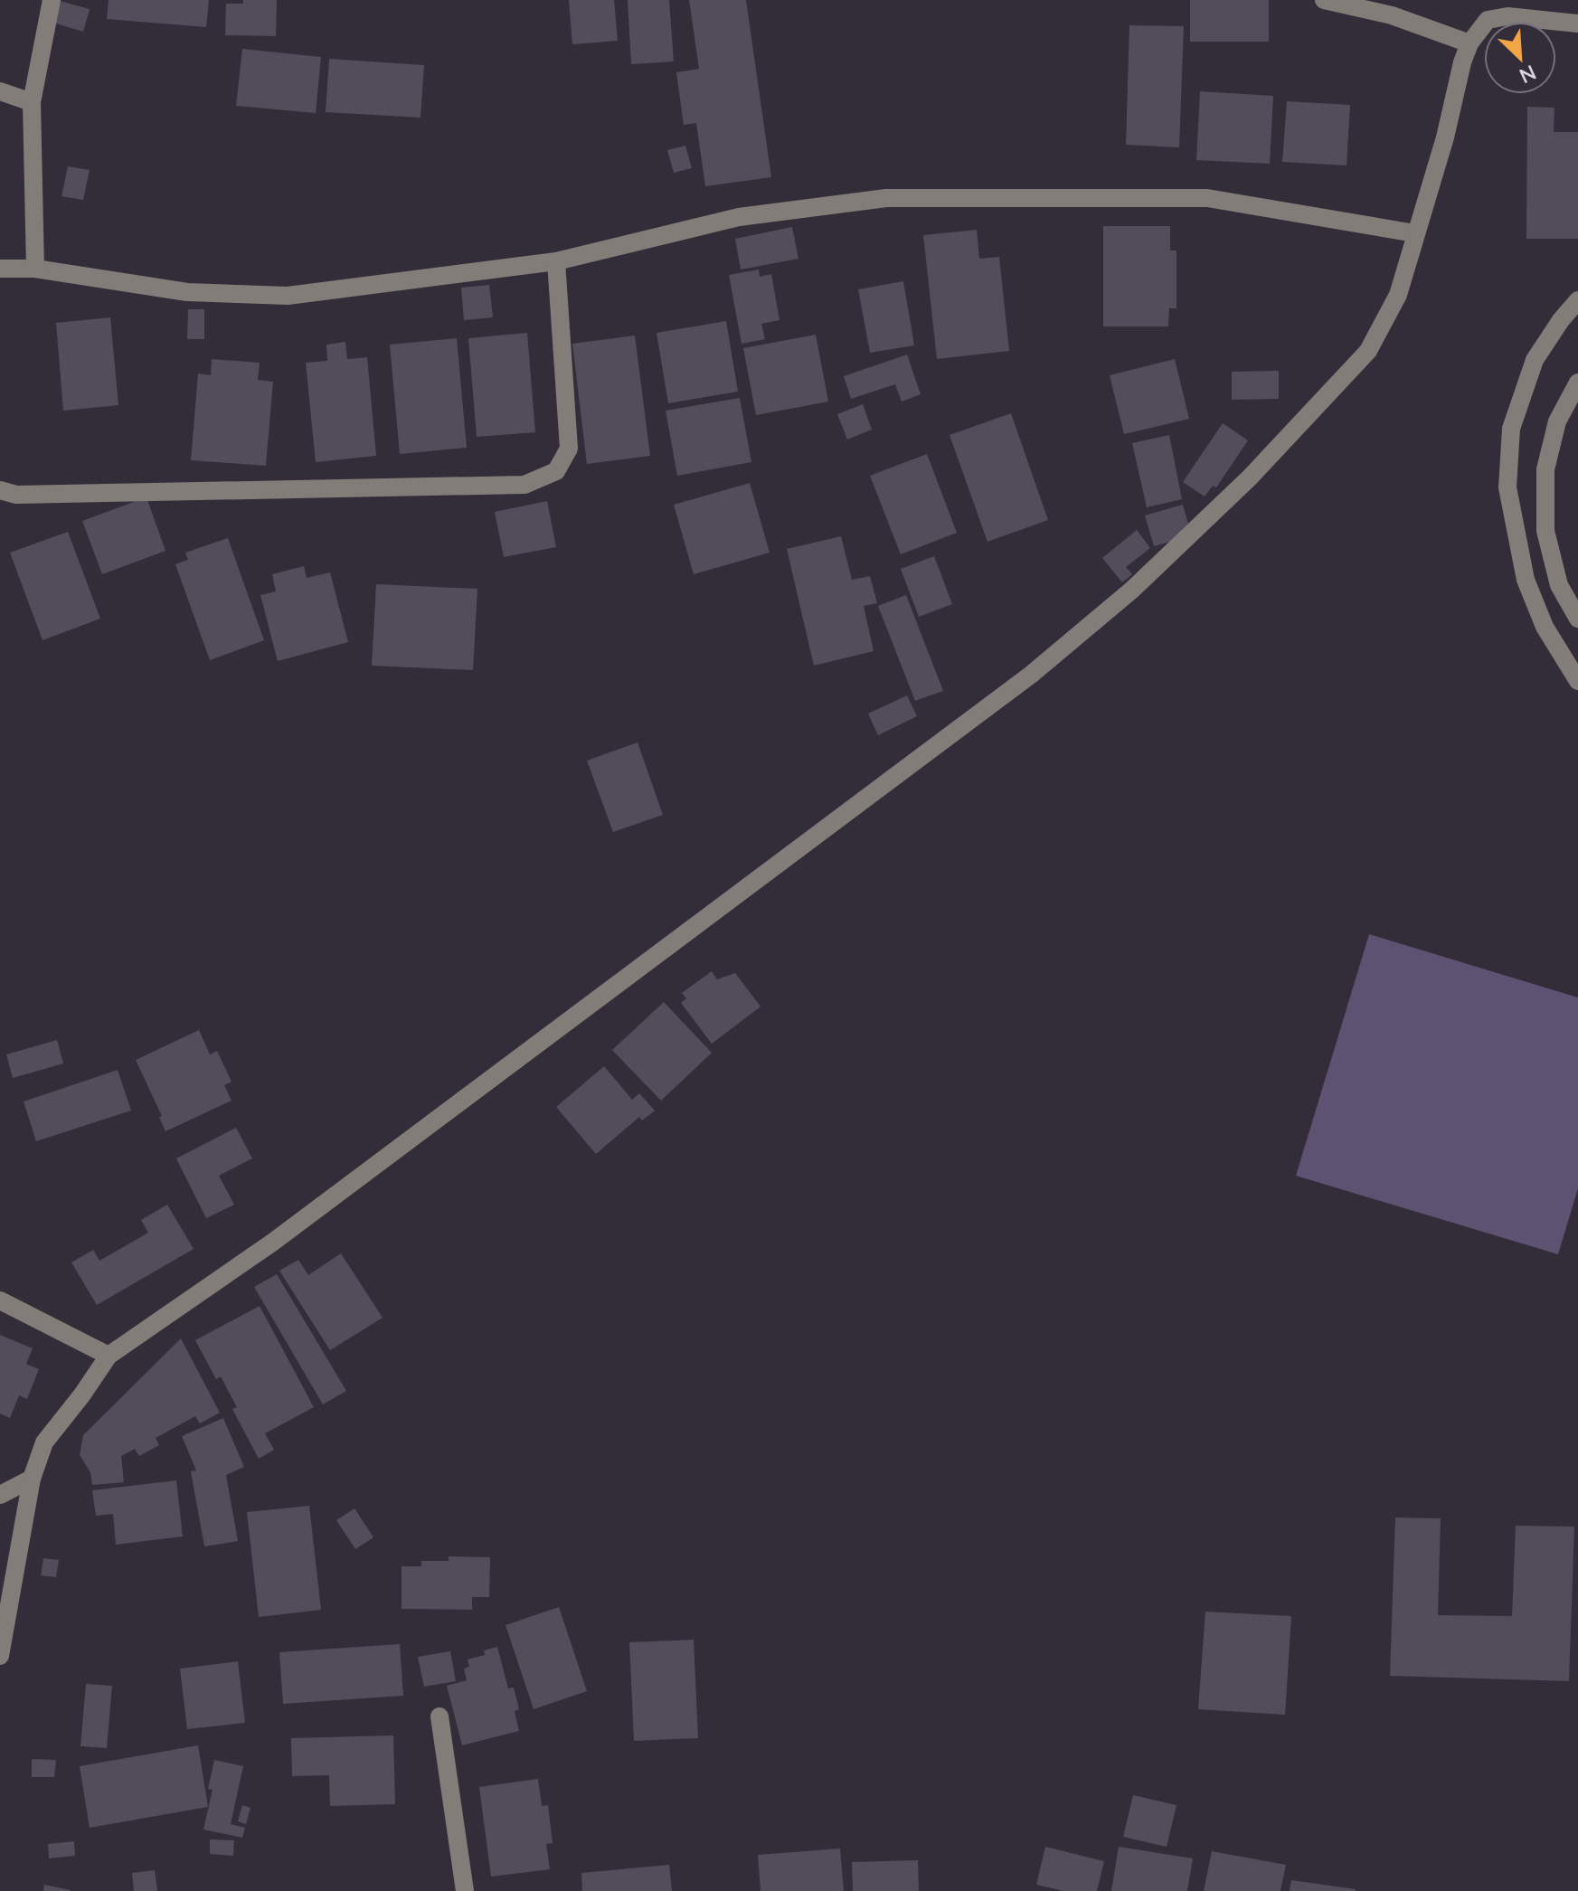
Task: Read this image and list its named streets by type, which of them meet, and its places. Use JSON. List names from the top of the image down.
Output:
{
  "north": "bottom right"
}
